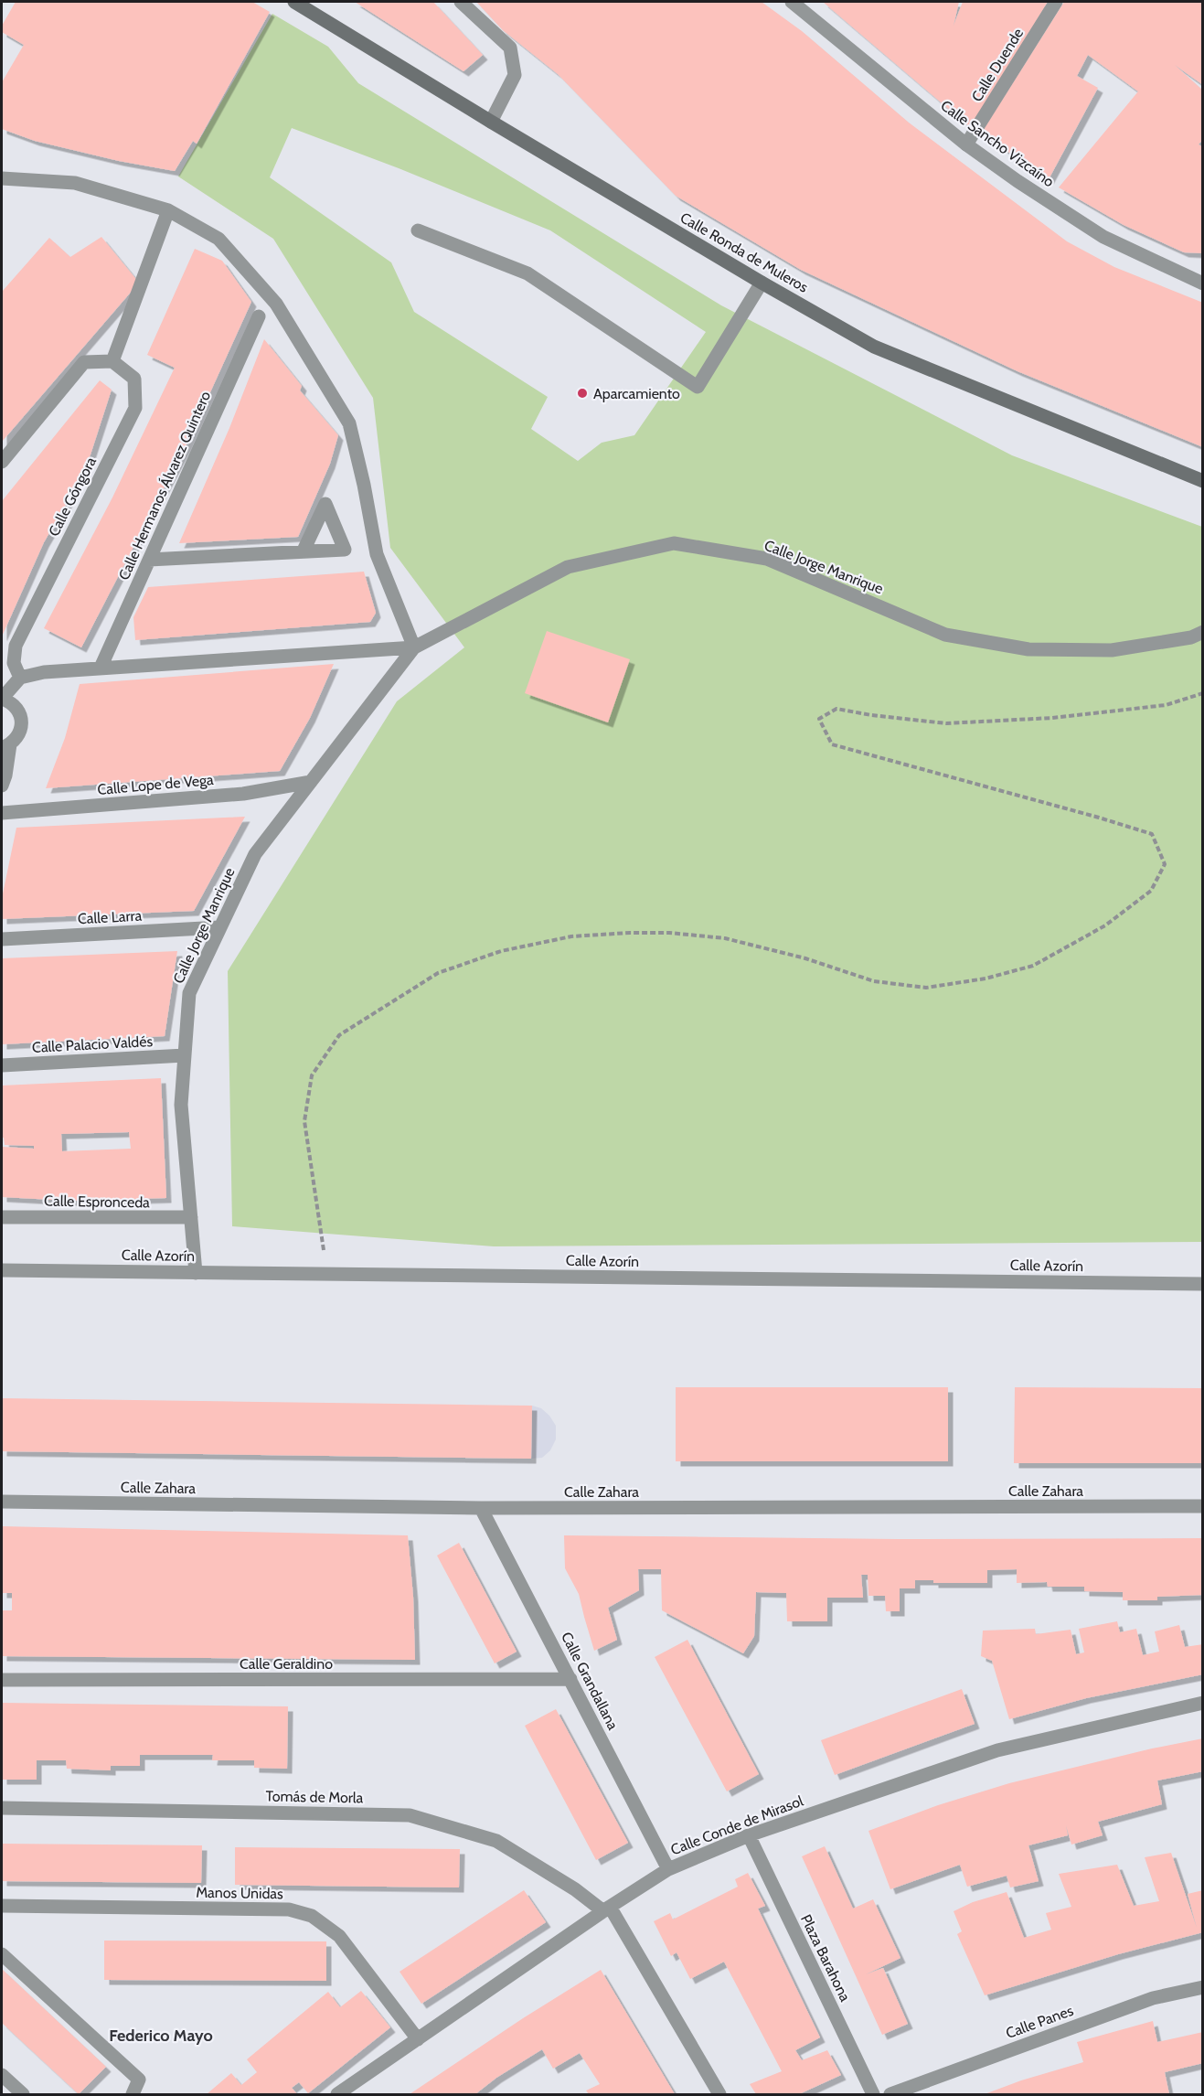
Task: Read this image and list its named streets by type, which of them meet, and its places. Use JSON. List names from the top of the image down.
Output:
{
  "streets": {
    "main road": ["Calle Ronda de Muleros"],
    "street": [
      "Calle Duende",
      "Calle Sancho Vizcaíno",
      "Calle Hermanos Álvarez Quintero",
      "Calle Góngora",
      "Calle Jorge Manrique",
      "Calle Lope de Vega",
      "Calle Larra",
      "Calle Palacio Valdés",
      "Calle Espronceda",
      "Calle Azorín",
      "Calle Zahara",
      "Calle Geraldino",
      "Calle Grandallana",
      "Tomás de Morla",
      "Calle Conde de Mirasol",
      "Manos Unidas",
      "Plaza Barahona",
      "Calle Panes"
    ]
  },
  "crossings": [
    ["Calle Duende", "Calle Sancho Vizcaíno"],
    ["Calle Hermanos Álvarez Quintero", "Calle Jorge Manrique"],
    ["Calle Góngora", "Calle Jorge Manrique"],
    ["Calle Jorge Manrique", "Calle Lope de Vega"],
    ["Calle Jorge Manrique", "Calle Larra"],
    ["Calle Jorge Manrique", "Calle Palacio Valdés"],
    ["Calle Jorge Manrique", "Calle Espronceda"],
    ["Calle Jorge Manrique", "Calle Azorín"],
    ["Calle Zahara", "Calle Grandallana"],
    ["Calle Geraldino", "Calle Grandallana"],
    ["Calle Grandallana", "Calle Conde de Mirasol"],
    ["Tomás de Morla", "Calle Conde de Mirasol"],
    ["Calle Conde de Mirasol", "Manos Unidas"],
    ["Calle Conde de Mirasol", "Plaza Barahona"]
  ],
  "districts": ["Federico Mayo"],
  "places": ["Aparcamiento"]
}
